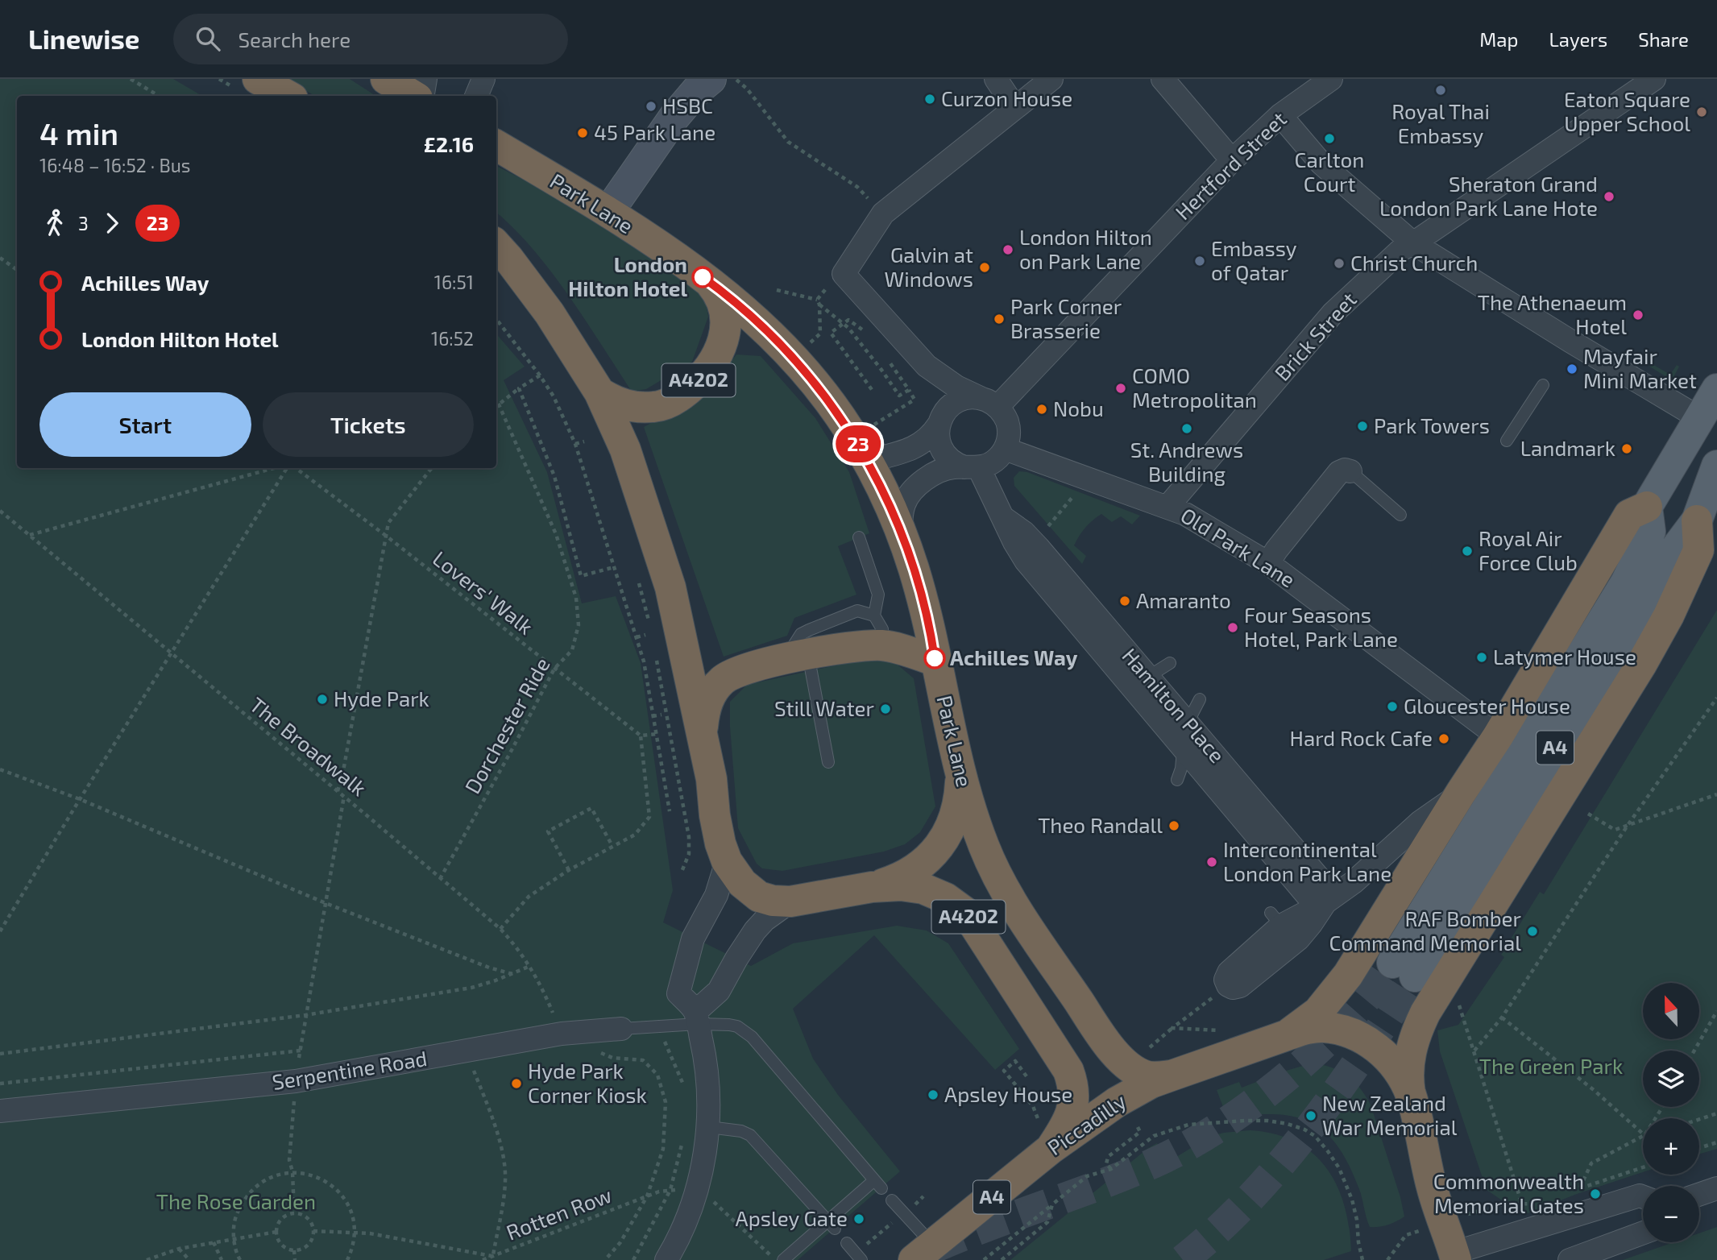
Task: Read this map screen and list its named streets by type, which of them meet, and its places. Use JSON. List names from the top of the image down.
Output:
{
  "streets": {
    "highway": [
      "Park Lane",
      "A4202",
      "A4",
      "Piccadilly"
    ],
    "street": [
      "Hertford Street",
      "Brick Street",
      "Old Park Lane",
      "Hamilton Place",
      "Serpentine Road"
    ],
    "path": [
      "Lovers' Walk",
      "Dorchester Ride",
      "The Broadwalk",
      "Rotten Row"
    ]
  },
  "crossings": [
    ["Hertford Street", "Old Park Lane"],
    ["Hertford Street", "Hamilton Place"],
    ["Park Lane", "A4202"],
    ["Park Lane", "Piccadilly"],
    ["Brick Street", "Old Park Lane"],
    ["A4202", "Piccadilly"],
    ["Old Park Lane", "Hamilton Place"],
    ["Old Park Lane", "A4"],
    ["Lovers' Walk", "Dorchester Ride"],
    ["Dorchester Ride", "The Broadwalk"],
    ["The Broadwalk", "Serpentine Road"],
    ["A4", "Piccadilly"]
  ],
  "parks": ["The Green Park", "The Rose Garden"],
  "places": [
    "Royal Thai Embassy",
    "Curzon House",
    "HSBC",
    "Eaton Square Upper School",
    "45 Park Lane",
    "Carlton Court",
    "Sheraton Grand London Park Lane Hote",
    "London Hilton on Park Lane",
    "Embassy of Qatar",
    "Christ Church",
    "Galvin at Windows",
    "London Hilton Hotel",
    "The Athenaeum Hotel",
    "Park Corner Brasserie",
    "Mayfair Mini Market",
    "COMO Metropolitan",
    "Nobu",
    "Park Towers",
    "St. Andrews Building",
    "Landmark",
    "Royal Air Force Club",
    "Amaranto",
    "Four Seasons Hotel, Park Lane",
    "Latymer House",
    "Achilles Way",
    "Hyde Park",
    "Gloucester House",
    "Still Water",
    "Hard Rock Cafe",
    "Theo Randall",
    "Intercontinental London Park Lane",
    "RAF Bomber Command Memorial",
    "Hyde Park Corner Kiosk",
    "Apsley House",
    "New Zealand War Memorial",
    "Commonwealth Memorial Gates",
    "Apsley Gate"
  ],
  "lines": ["bus line 23"],
  "north": "top",
  "page": {
    "header": "Linewise",
    "search": "Search here",
    "nav": ["Map", "Layers", "Share"],
    "on_map": "23",
    "heading": ["4 min", "16:48 – 16:52 · Bus", "£2.16"],
    "legs": ["3", "23"],
    "list": [
      {
        "name": "Achilles Way",
        "value": "16:51"
      },
      {
        "name": "London Hilton Hotel",
        "value": "16:52"
      }
    ],
    "buttons": ["Start", "Tickets"],
    "map_buttons": ["+", "−"]
  }
}
